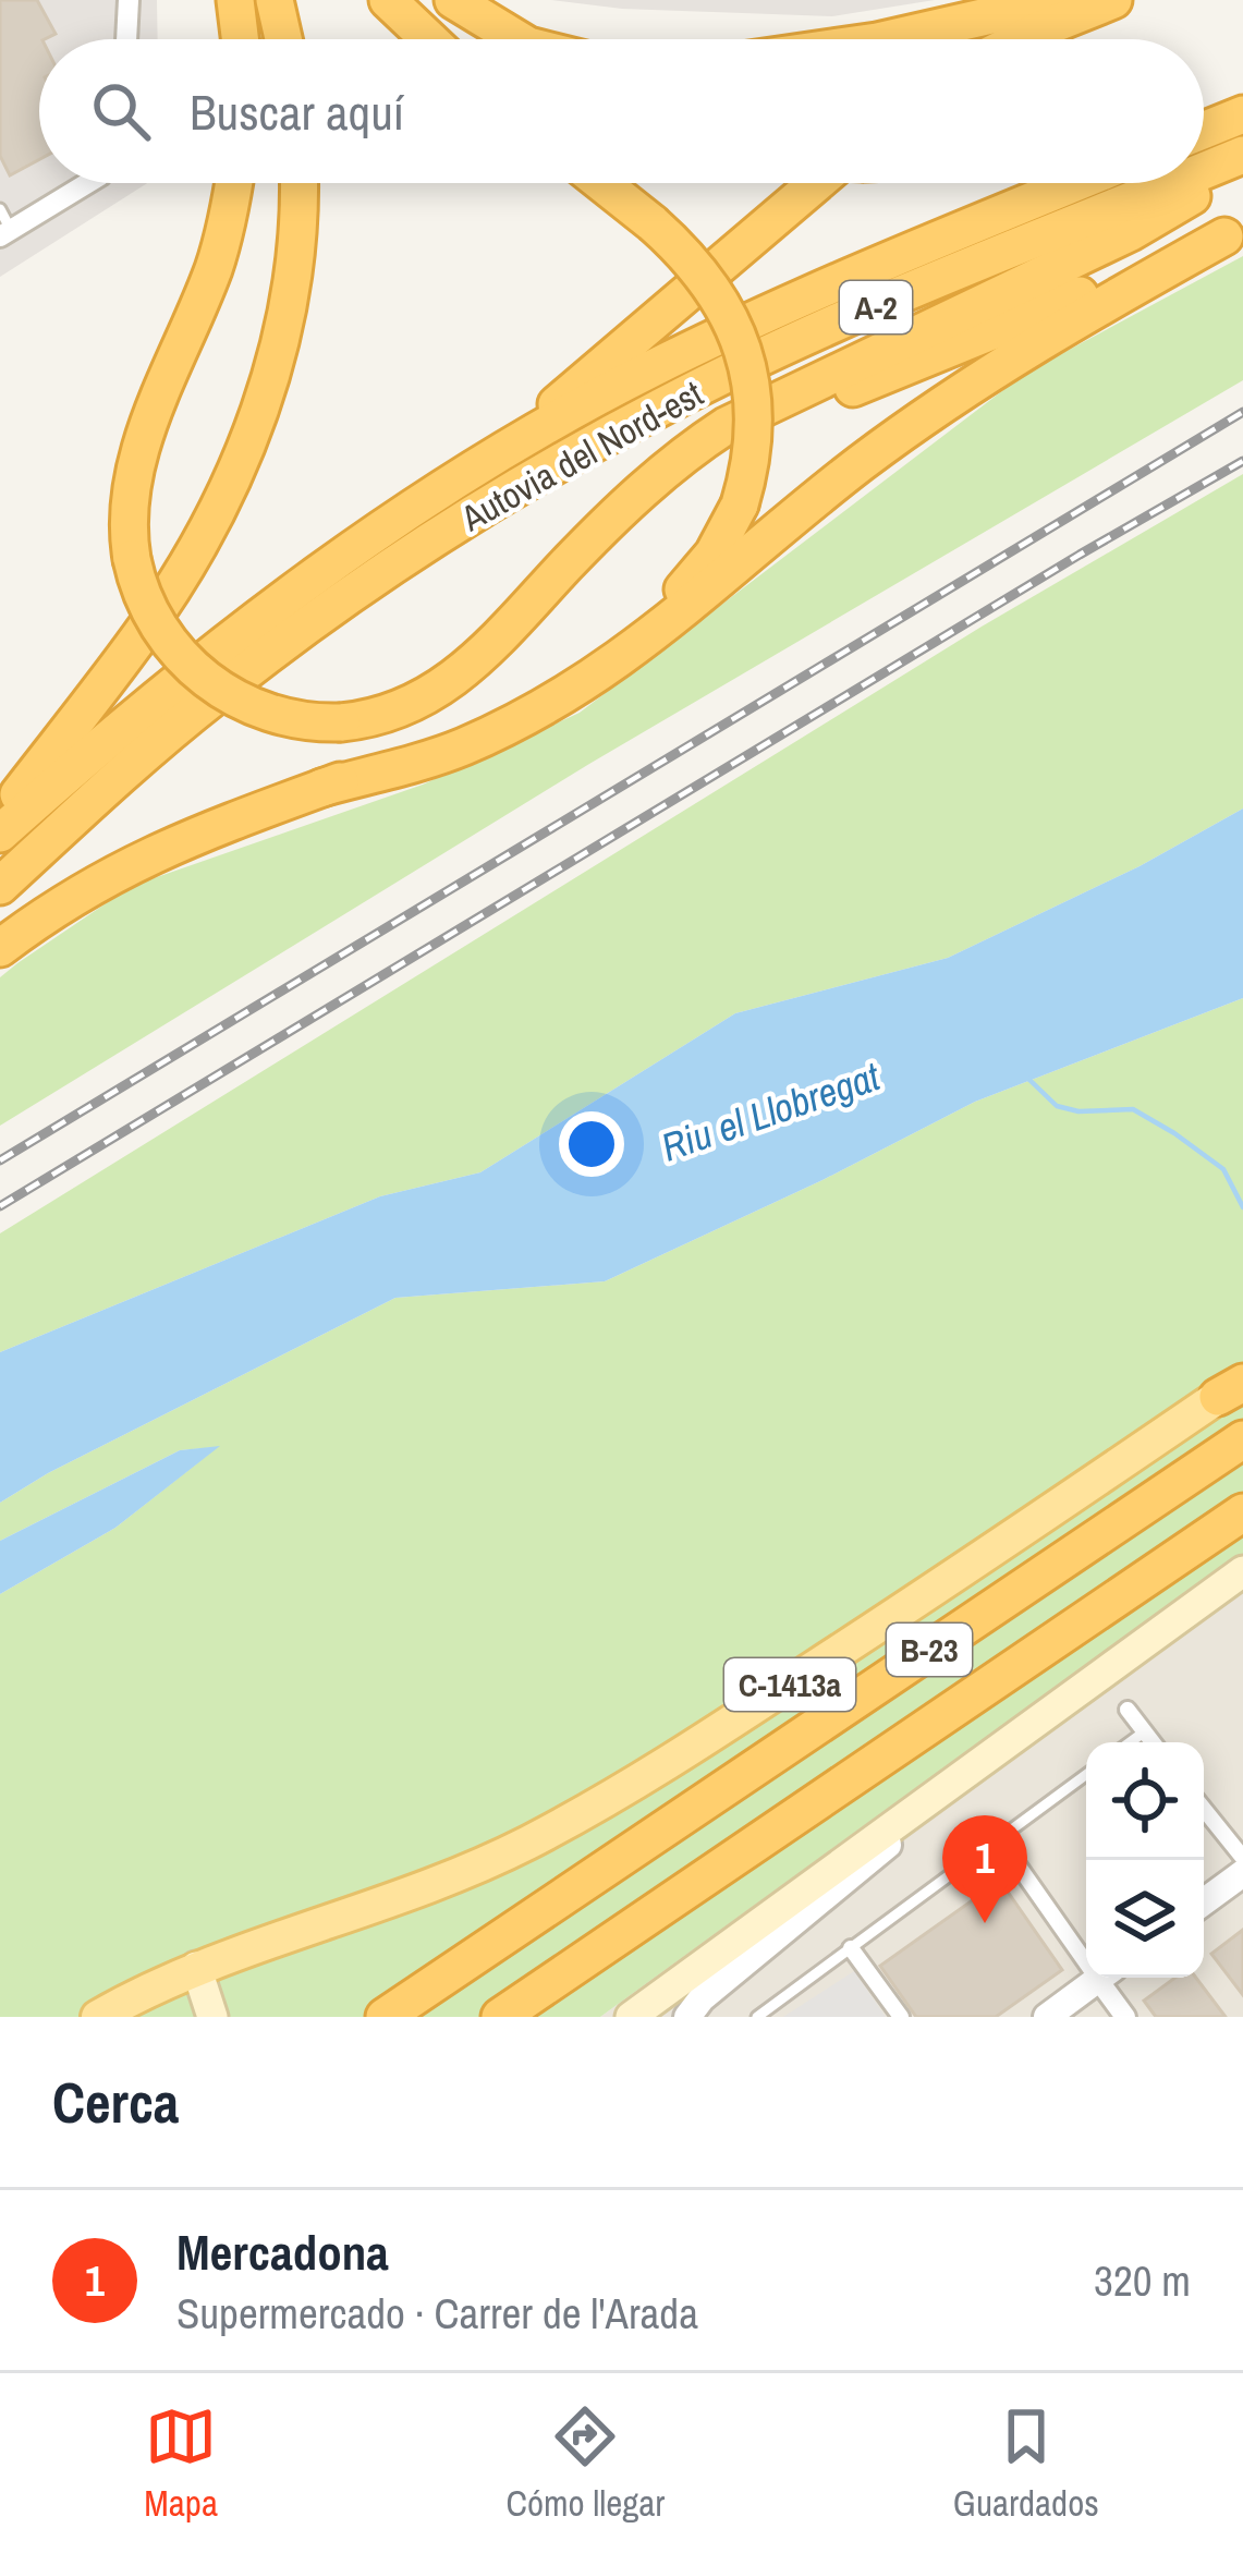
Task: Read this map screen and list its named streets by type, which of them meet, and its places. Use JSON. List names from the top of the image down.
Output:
{
  "streets": {
    "highway": ["A-2", "Autovia del Nord-est", "B-23"],
    "main road": ["C-1413a"]
  },
  "water": ["Riu el Llobregat"],
  "page": {
    "search": "Buscar aquí",
    "pins": "1",
    "heading": "Cerca",
    "list": [
      {
        "mark": "1",
        "name": "Mercadona",
        "note": "Supermercado · Carrer de l'Arada",
        "value": "320 m"
      }
    ],
    "nav": ["Mapa", "Cómo llegar", "Guardados"]
  }
}
